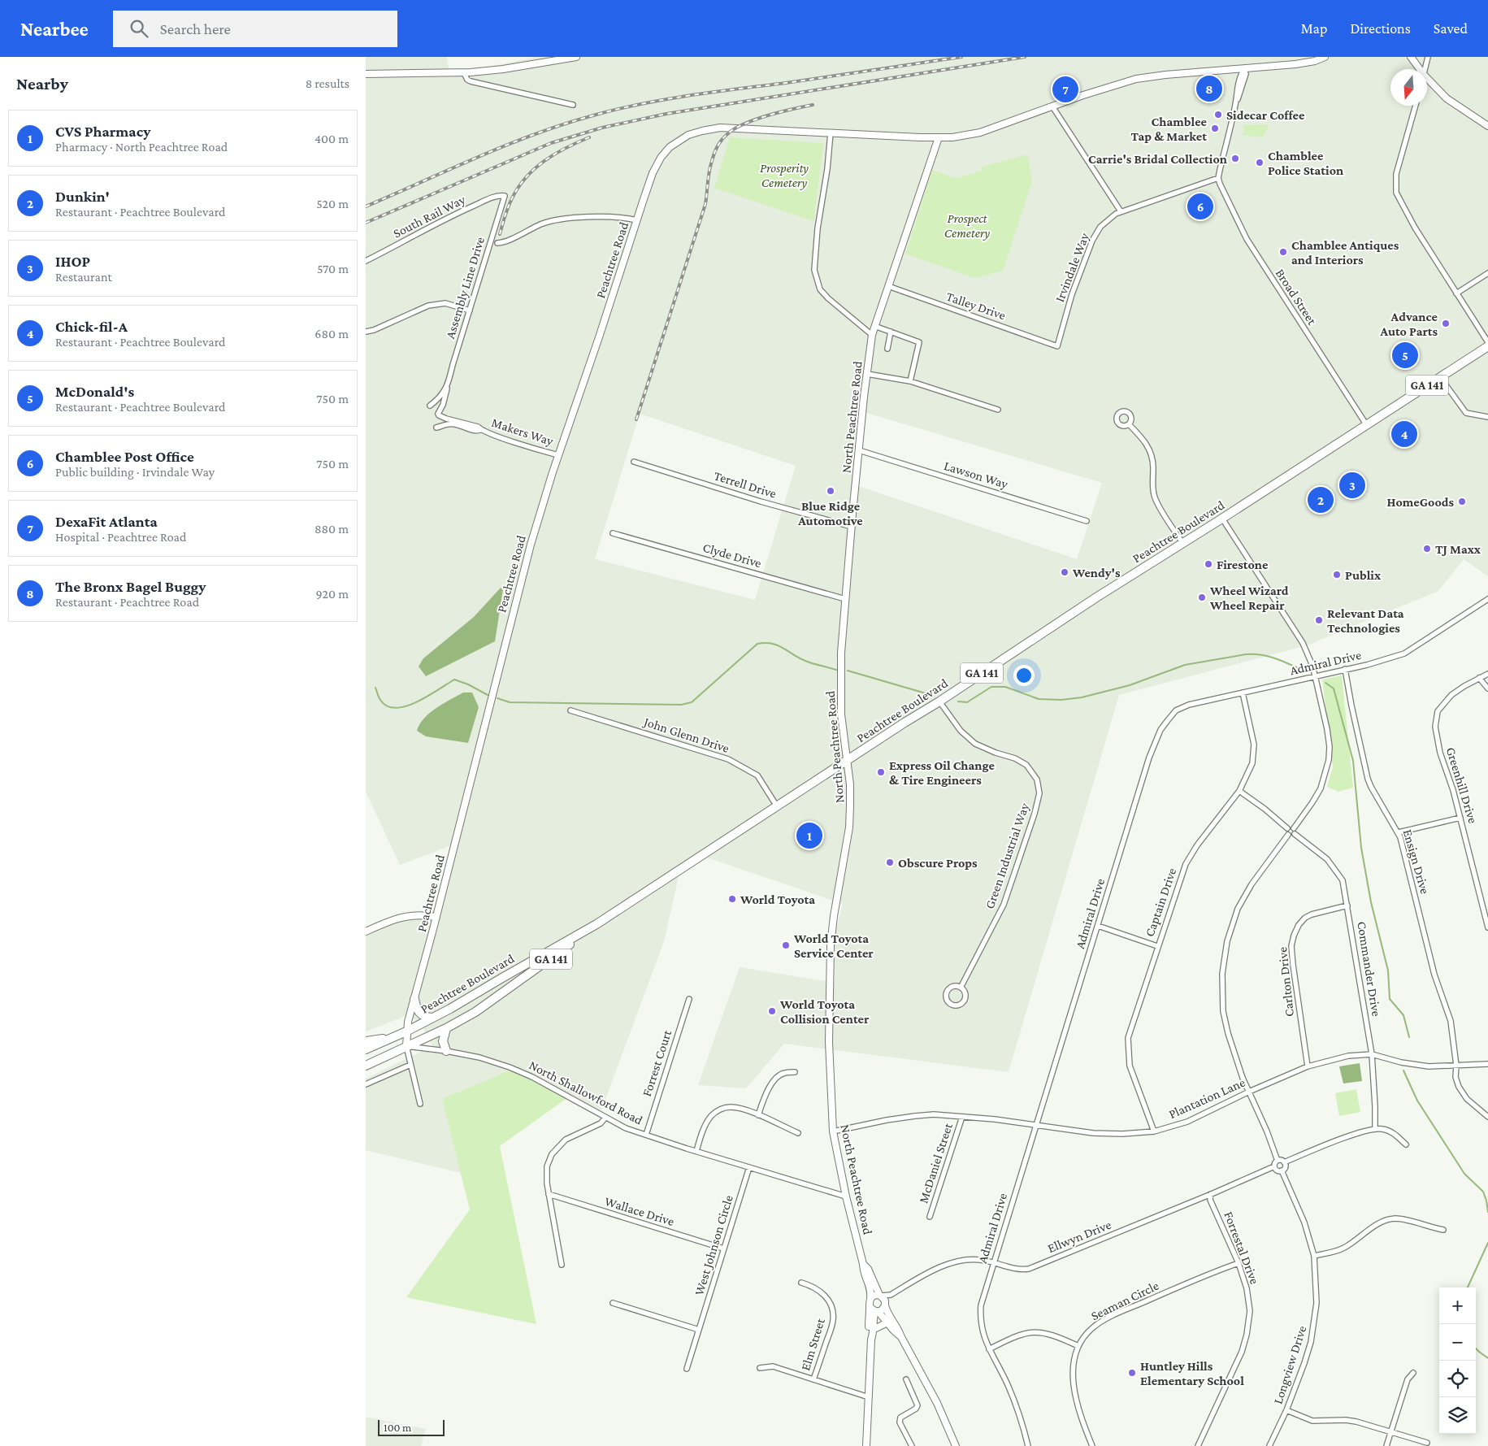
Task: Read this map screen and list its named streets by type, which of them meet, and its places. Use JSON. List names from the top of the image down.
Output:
{
  "streets": {
    "highway": ["GA 141", "Peachtree Boulevard"],
    "street": [
      "South Rail Way",
      "Peachtree Road",
      "Irvindale Way",
      "Assembly Line Drive",
      "Broad Street",
      "Talley Drive",
      "North Peachtree Road",
      "Makers Way",
      "Lawson Way",
      "Terrell Drive",
      "Clyde Drive",
      "Admiral Drive",
      "John Glenn Drive",
      "Greenhill Drive",
      "Green Industrial Way",
      "Ensign Drive",
      "Captain Drive",
      "Commander Drive",
      "Carlton Drive",
      "Forrest Court",
      "North Shallowford Road",
      "Plantation Lane",
      "McDaniel Street",
      "Wallace Drive",
      "Ellwyn Drive",
      "West Johnson Circle",
      "Forrestal Drive",
      "Seaman Circle",
      "Elm Street",
      "Longview Drive"
    ]
  },
  "crossings": [
    ["South Rail Way", "Assembly Line Drive"],
    ["Peachtree Road", "GA 141"],
    ["Peachtree Road", "North Peachtree Road"],
    ["Peachtree Road", "Makers Way"],
    ["Peachtree Road", "Peachtree Boulevard"],
    ["Peachtree Road", "North Shallowford Road"],
    ["Irvindale Way", "Broad Street"],
    ["Irvindale Way", "Talley Drive"],
    ["Assembly Line Drive", "Makers Way"],
    ["Broad Street", "Peachtree Boulevard"],
    ["Talley Drive", "North Peachtree Road"],
    ["GA 141", "Peachtree Boulevard"],
    ["GA 141", "North Shallowford Road"],
    ["North Peachtree Road", "Lawson Way"],
    ["North Peachtree Road", "Terrell Drive"],
    ["North Peachtree Road", "Peachtree Boulevard"],
    ["North Peachtree Road", "Clyde Drive"],
    ["North Peachtree Road", "North Shallowford Road"],
    ["North Peachtree Road", "Plantation Lane"],
    ["North Peachtree Road", "Ellwyn Drive"],
    ["Peachtree Boulevard", "John Glenn Drive"],
    ["Peachtree Boulevard", "Green Industrial Way"],
    ["Peachtree Boulevard", "North Shallowford Road"],
    ["Admiral Drive", "Ensign Drive"],
    ["Admiral Drive", "Captain Drive"],
    ["Admiral Drive", "Plantation Lane"],
    ["Admiral Drive", "Ellwyn Drive"],
    ["Ensign Drive", "Plantation Lane"],
    ["Captain Drive", "Plantation Lane"],
    ["Commander Drive", "Carlton Drive"],
    ["Commander Drive", "Plantation Lane"],
    ["Carlton Drive", "Plantation Lane"],
    ["Forrest Court", "North Shallowford Road"],
    ["North Shallowford Road", "West Johnson Circle"],
    ["Plantation Lane", "McDaniel Street"],
    ["Wallace Drive", "West Johnson Circle"],
    ["Ellwyn Drive", "Forrestal Drive"],
    ["Ellwyn Drive", "Longview Drive"],
    ["Forrestal Drive", "Seaman Circle"]
  ],
  "parks": ["Prosperity Cemetery", "Prospect Cemetery"],
  "places": [
    "Sidecar Coffee",
    "Chamblee Tap & Market",
    "Carrie's Bridal Collection",
    "Chamblee Police Station",
    "Chamblee Antiques and Interiors",
    "Advance Auto Parts",
    "Blue Ridge Automotive",
    "HomeGoods",
    "TJ Maxx",
    "Firestone",
    "Wendy's",
    "Publix",
    "Wheel Wizard Wheel Repair",
    "Relevant Data Technologies",
    "Express Oil Change & Tire Engineers",
    "Obscure Props",
    "World Toyota",
    "World Toyota Service Center",
    "World Toyota Collision Center",
    "Huntley Hills Elementary School"
  ],
  "scale_bar": "100 m",
  "north": "bottom",
  "page": {
    "header": "Nearbee",
    "search": "Search here",
    "nav": ["Map", "Directions", "Saved"],
    "heading": ["Nearby", "8 results"],
    "pins": [
      "8",
      "7",
      "6",
      "5",
      "4",
      "3",
      "2",
      "1"
    ],
    "list": [
      {
        "mark": "1",
        "name": "CVS Pharmacy",
        "note": "Pharmacy · North Peachtree Road",
        "value": "400 m"
      },
      {
        "mark": "2",
        "name": "Dunkin'",
        "note": "Restaurant · Peachtree Boulevard",
        "value": "520 m"
      },
      {
        "mark": "3",
        "name": "IHOP",
        "note": "Restaurant",
        "value": "570 m"
      },
      {
        "mark": "4",
        "name": "Chick-fil-A",
        "note": "Restaurant · Peachtree Boulevard",
        "value": "680 m"
      },
      {
        "mark": "5",
        "name": "McDonald's",
        "note": "Restaurant · Peachtree Boulevard",
        "value": "750 m"
      },
      {
        "mark": "6",
        "name": "Chamblee Post Office",
        "note": "Public building · Irvindale Way",
        "value": "750 m"
      },
      {
        "mark": "7",
        "name": "DexaFit Atlanta",
        "note": "Hospital · Peachtree Road",
        "value": "880 m"
      },
      {
        "mark": "8",
        "name": "The Bronx Bagel Buggy",
        "note": "Restaurant · Peachtree Road",
        "value": "920 m"
      }
    ],
    "map_buttons": ["+", "−"],
    "scale": "100 m"
  }
}
